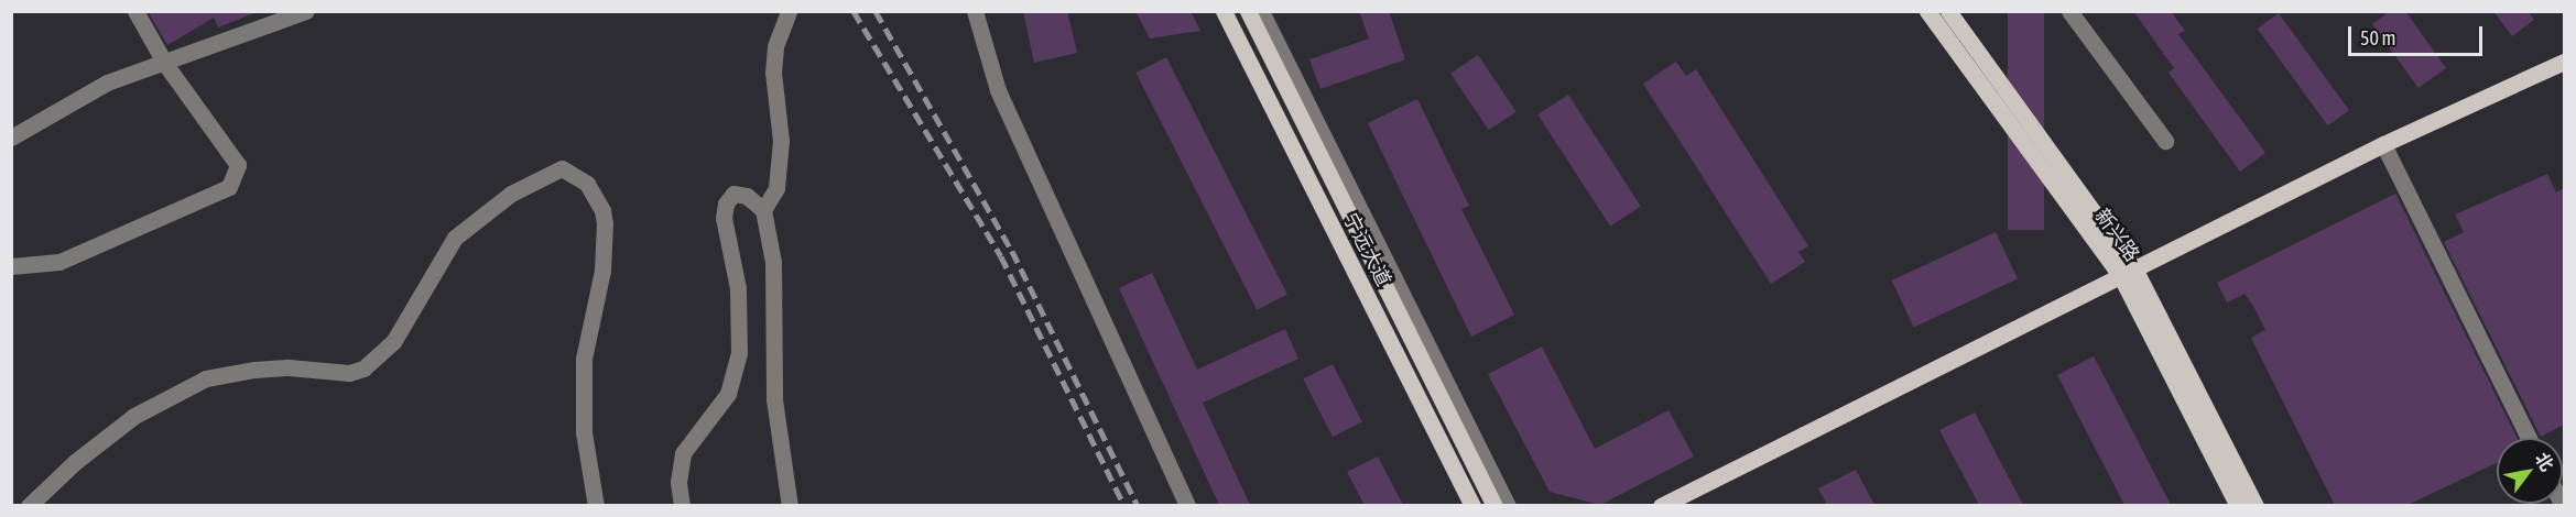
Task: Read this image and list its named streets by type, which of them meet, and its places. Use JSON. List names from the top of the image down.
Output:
{
  "streets": {
    "main road": ["新兴路", "宁远大道"]
  },
  "scale_bar": "50 m",
  "north": "top right"
}
